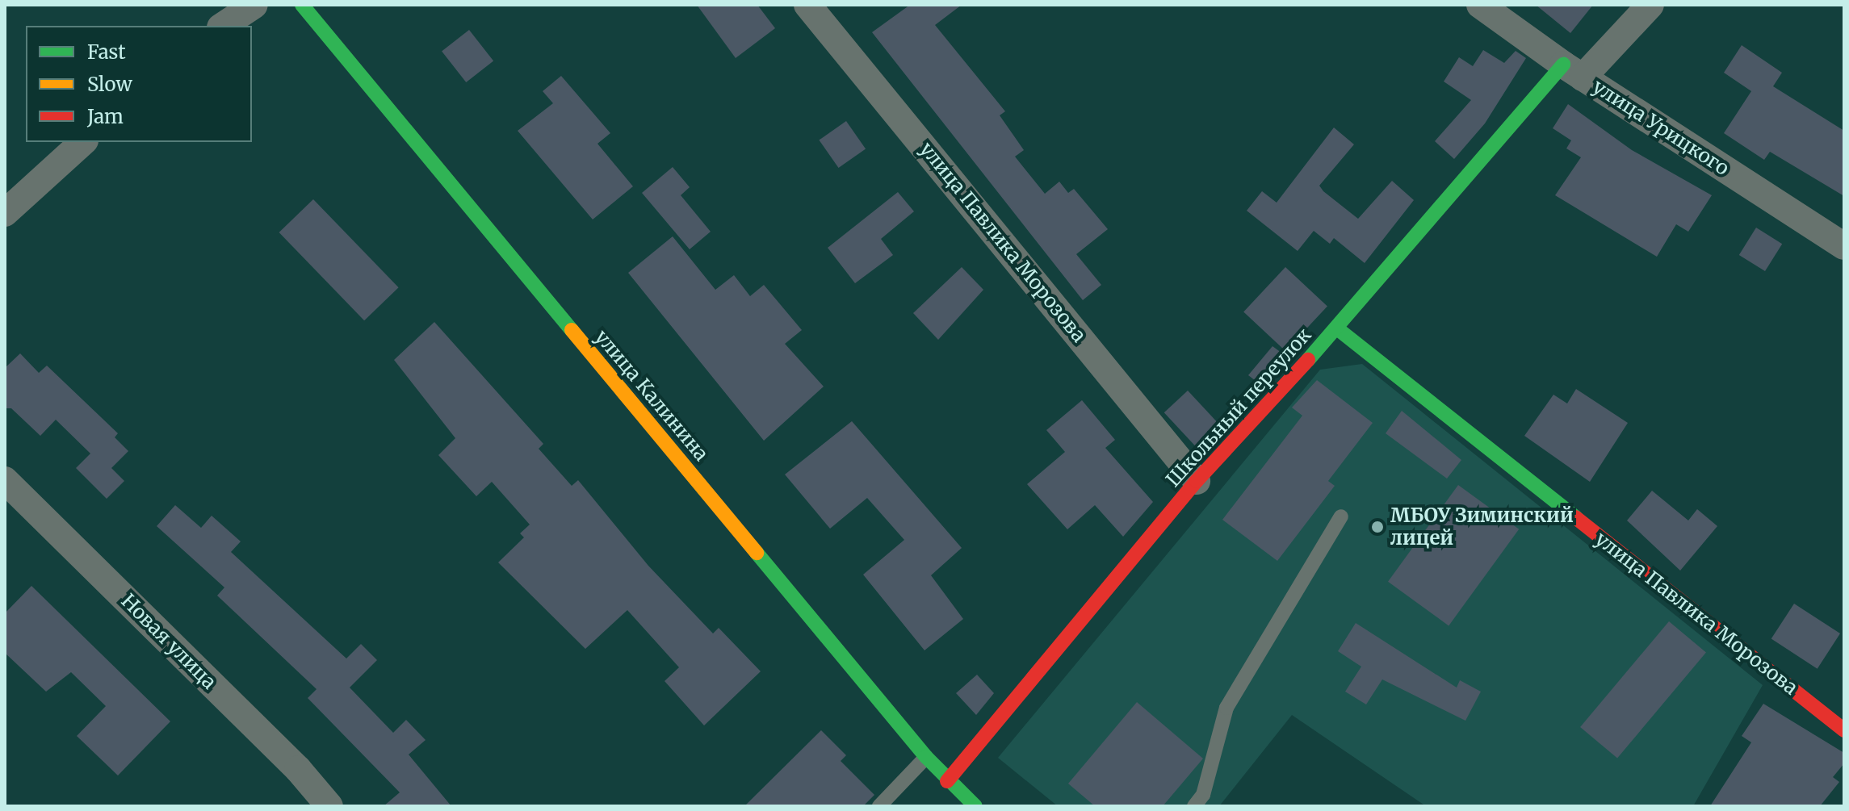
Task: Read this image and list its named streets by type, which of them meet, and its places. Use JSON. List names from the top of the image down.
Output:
{
  "streets": {
    "street": [
      "улица Урицкого",
      "улица Павлика Морозова",
      "улица Калинина",
      "Школьный переулок",
      "Новая улица"
    ]
  },
  "crossings": [
    ["улица Урицкого", "Школьный переулок"],
    ["улица Павлика Морозова", "Школьный переулок"],
    ["улица Калинина", "Школьный переулок"]
  ],
  "places": ["МБОУ Зиминский лицей"],
  "legend": ["Fast", "Slow", "Jam"]
}
